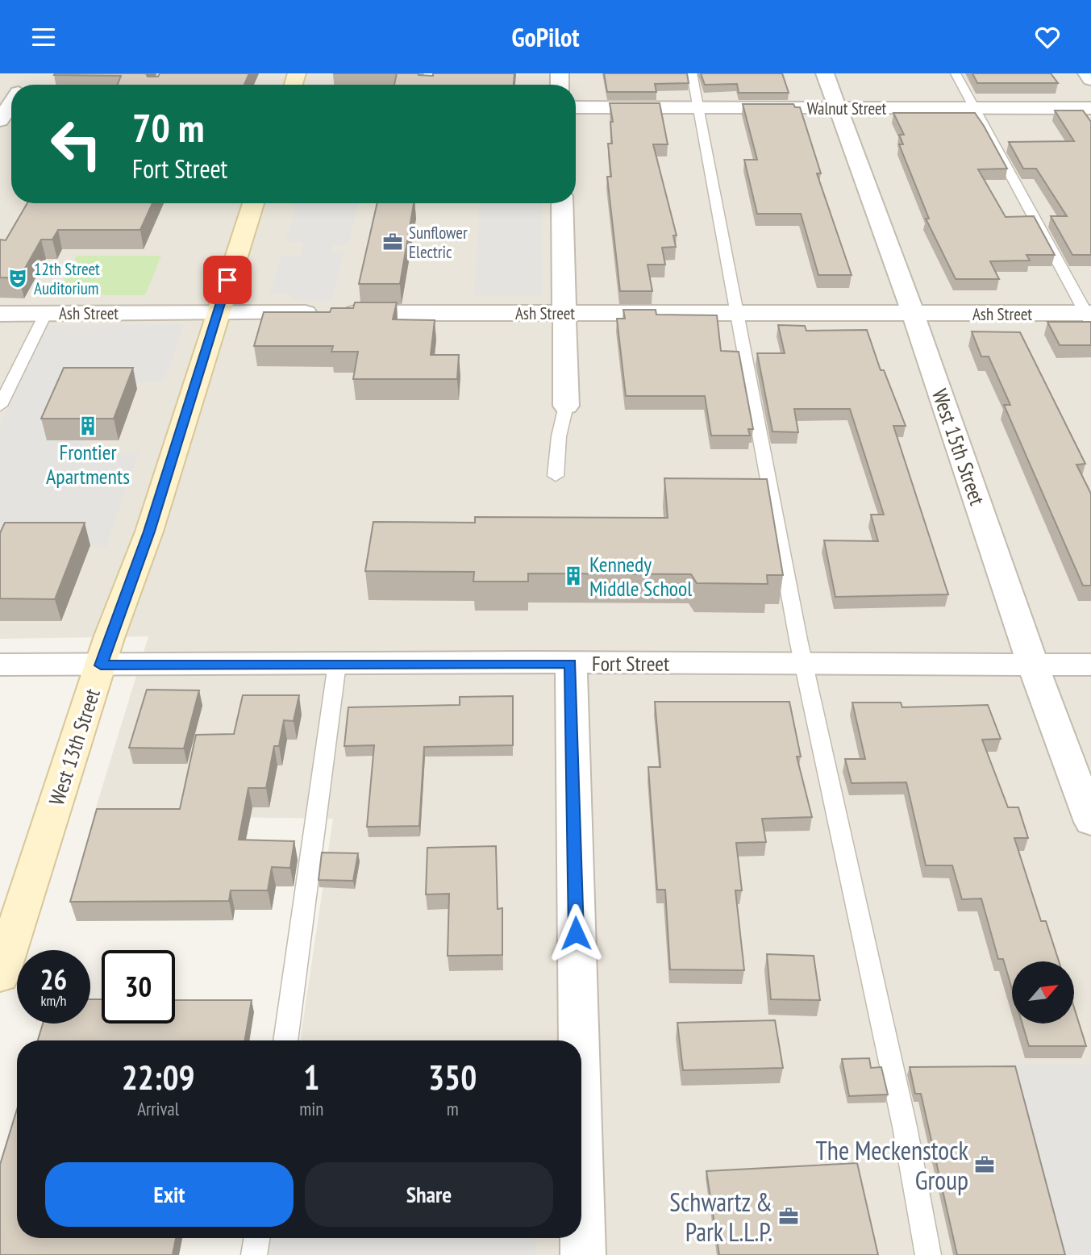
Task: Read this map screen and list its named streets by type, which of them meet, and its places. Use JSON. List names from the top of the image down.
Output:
{
  "streets": {
    "street": [
      "Walnut Street",
      "Ash Street",
      "West 15th Street",
      "Fort Street",
      "West 13th Street"
    ]
  },
  "crossings": [
    ["Walnut Street", "West 15th Street"],
    ["Ash Street", "West 15th Street"],
    ["Ash Street", "West 13th Street"],
    ["West 15th Street", "Fort Street"],
    ["Fort Street", "West 13th Street"]
  ],
  "places": {
    "office": ["Sunflower Electric", "The Meckenstock Group", "Schwartz & Park L.L.P."],
    "theatre": ["12th Street Auditorium"],
    "building": ["Frontier Apartments", "Kennedy Middle School"]
  },
  "north": "top right",
  "page": {
    "header": "GoPilot",
    "turn": ["70 m", "Fort Street"],
    "speed": "26 km/h",
    "limit": "30",
    "eta": [
      "22:09",
      "Arrival",
      "1",
      "min",
      "350",
      "m"
    ],
    "buttons": ["Exit", "Share"]
  }
}
